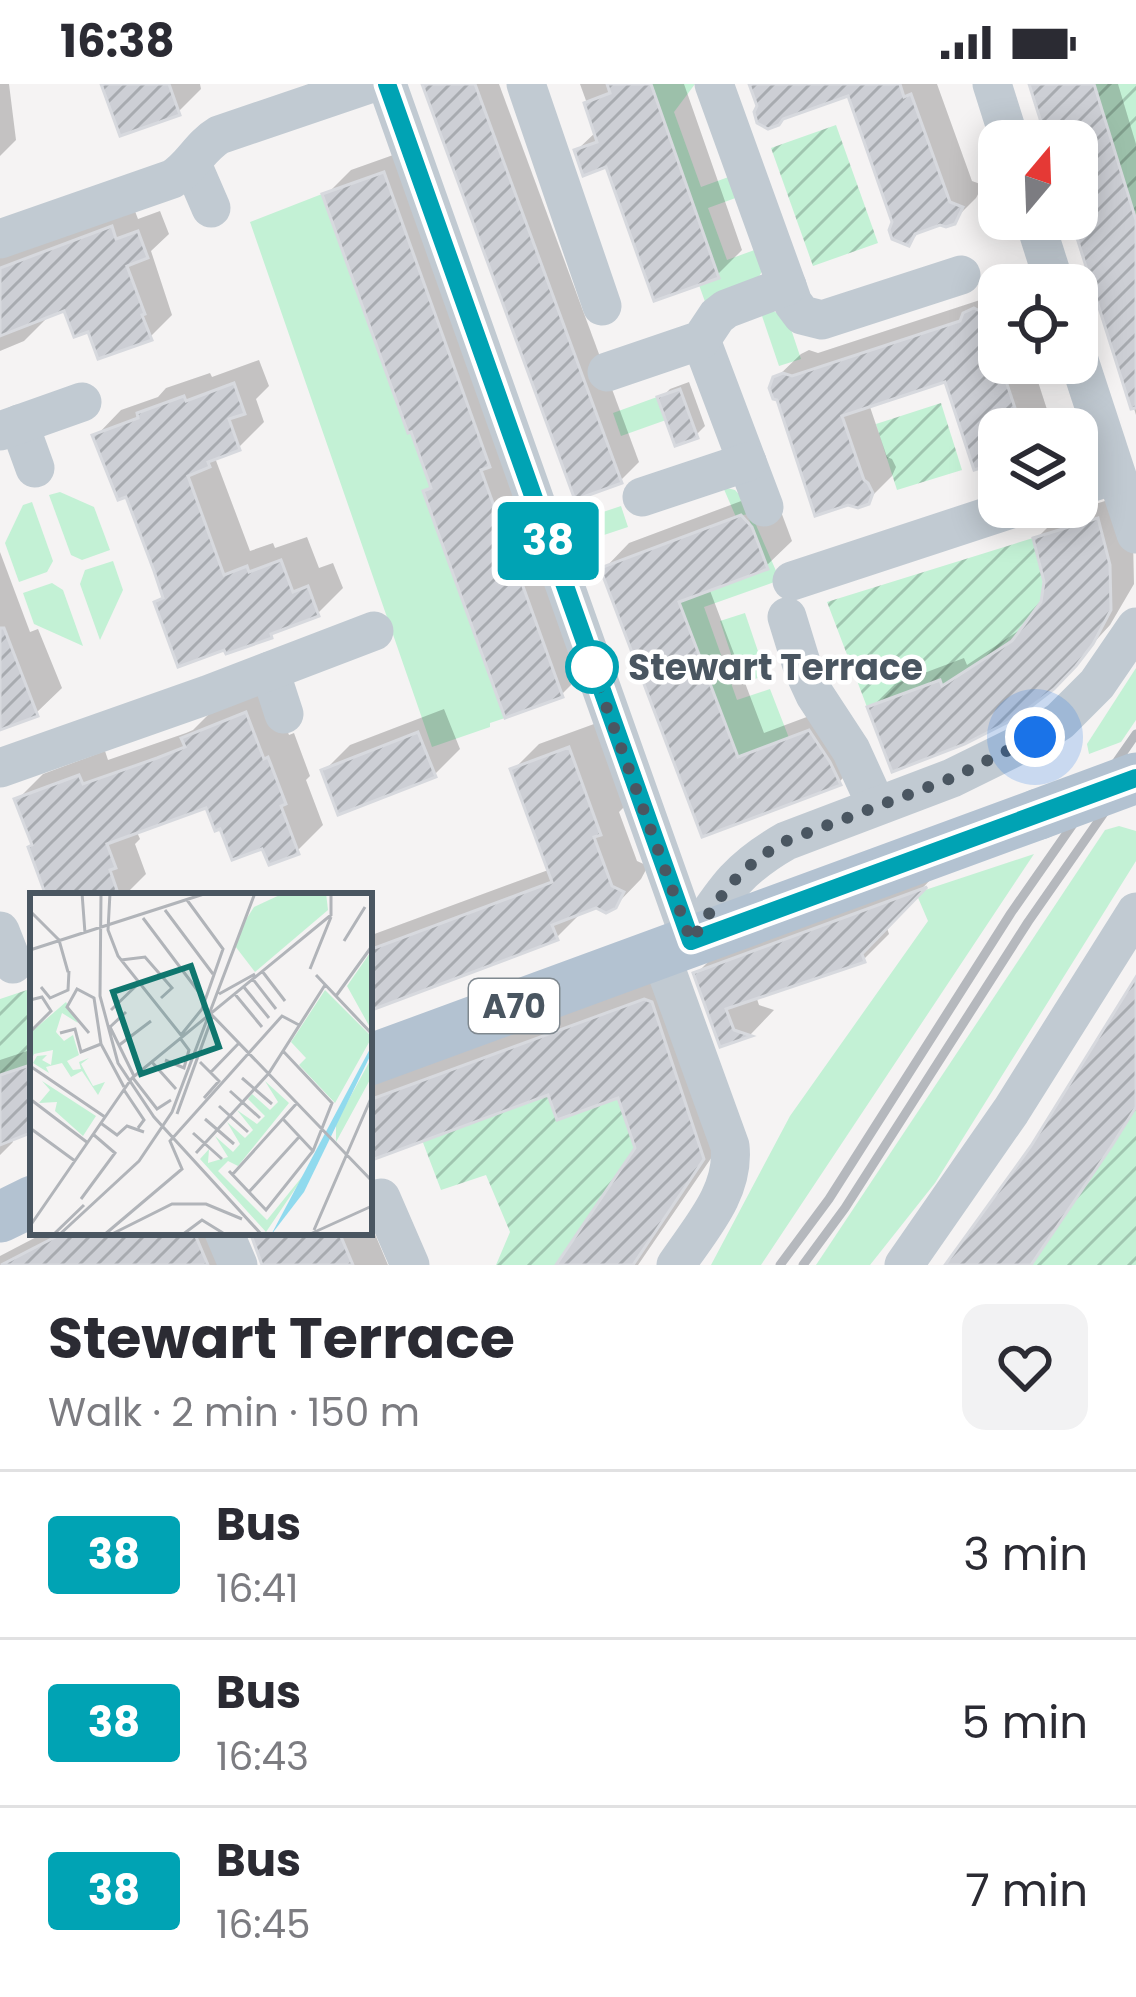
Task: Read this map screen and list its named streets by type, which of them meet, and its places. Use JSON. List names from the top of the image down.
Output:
{
  "streets": {
    "main road": ["A70"]
  },
  "places": ["Stewart Terrace"],
  "lines": ["bus line 38"],
  "north": "top",
  "page": {
    "status": "16:38",
    "on_map": "38",
    "heading": ["Stewart Terrace", "Walk · 2 min · 150 m"],
    "list": [
      {
        "mark": "38",
        "name": "Bus",
        "note": "16:41",
        "value": "3 min"
      },
      {
        "mark": "38",
        "name": "Bus",
        "note": "16:43",
        "value": "5 min"
      },
      {
        "mark": "38",
        "name": "Bus",
        "note": "16:45",
        "value": "7 min"
      }
    ]
  }
}
